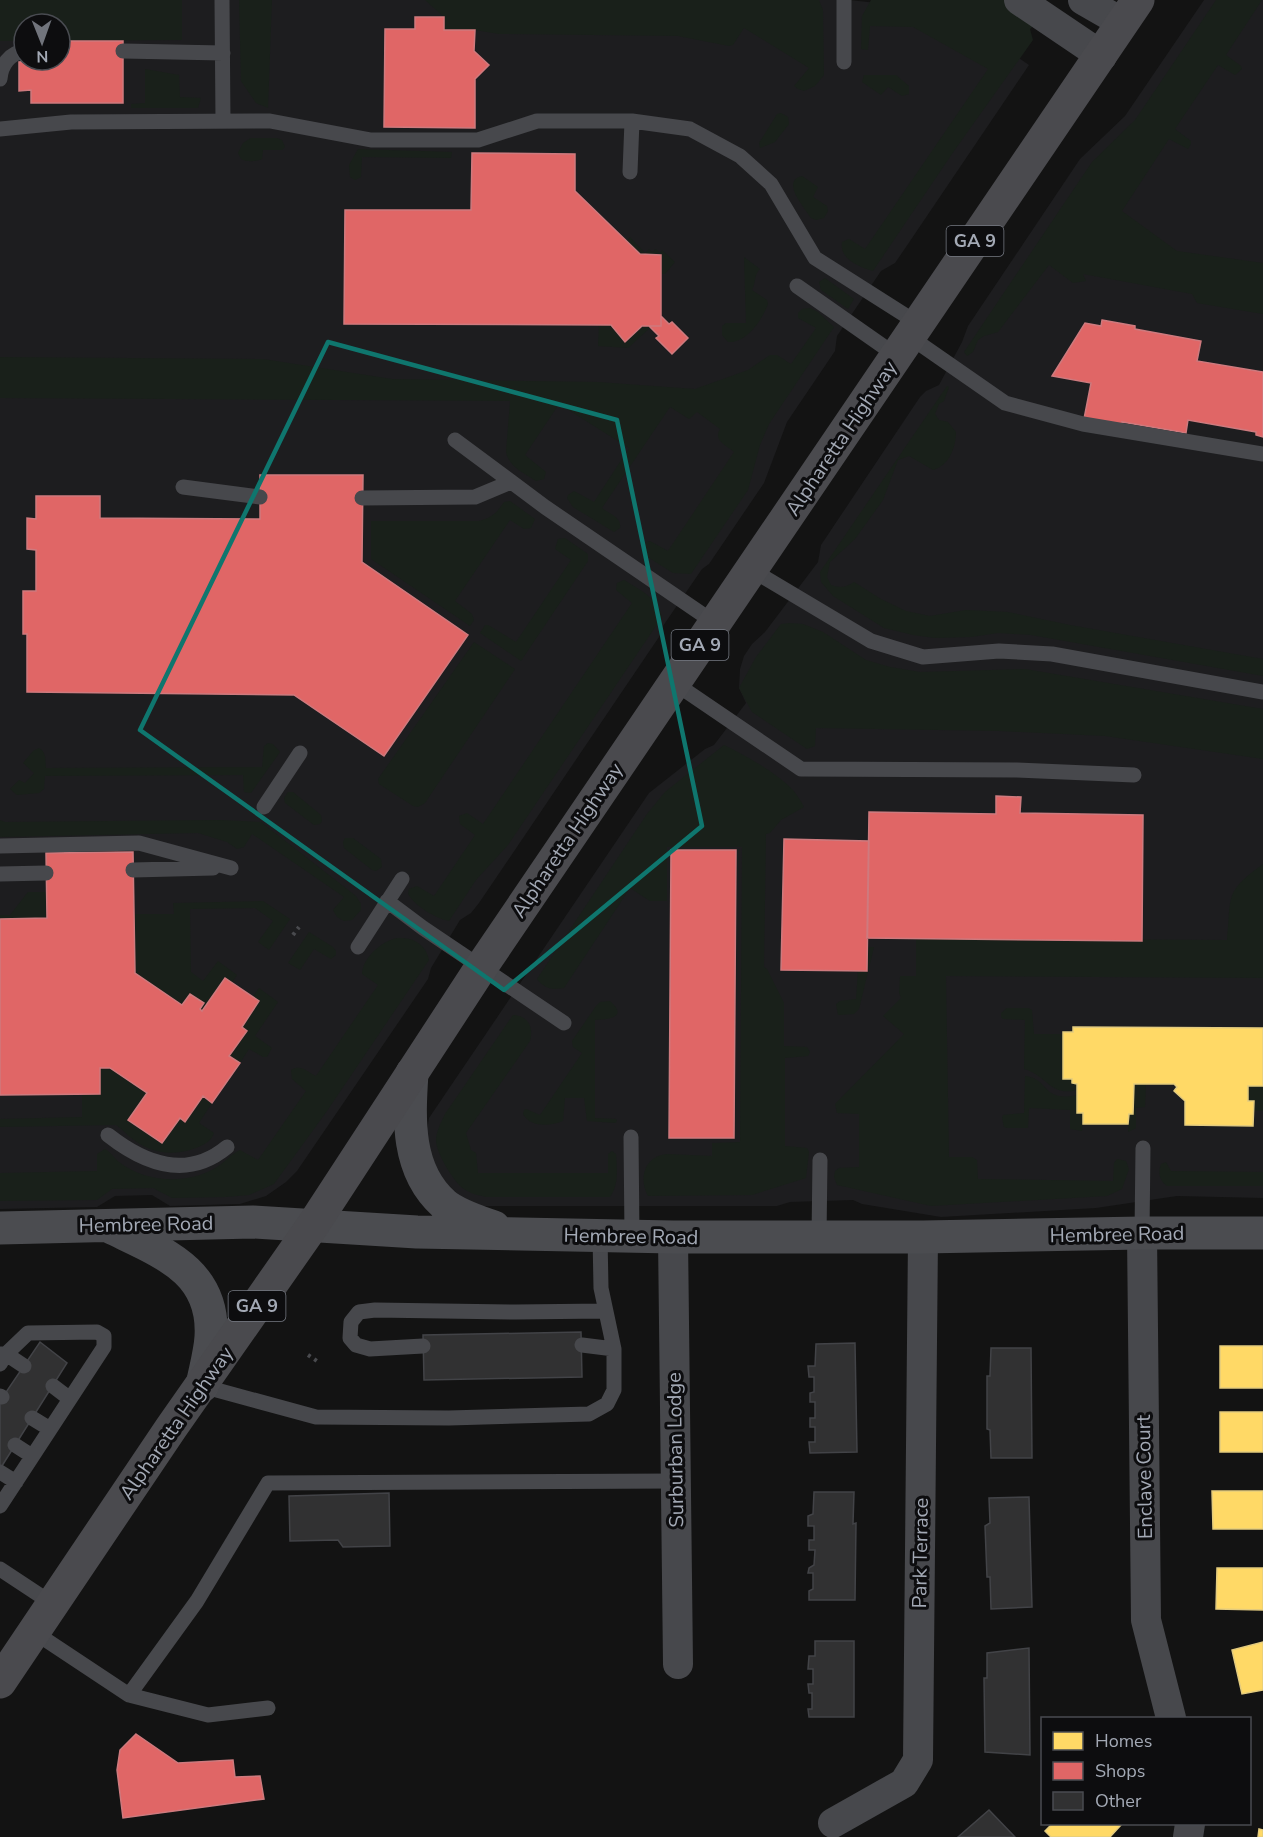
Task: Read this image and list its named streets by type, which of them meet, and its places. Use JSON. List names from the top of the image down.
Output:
{
  "streets": {
    "highway": ["GA 9", "Alpharetta Highway"],
    "street": [
      "Hembree Road",
      "Surburban Lodge",
      "Enclave Court",
      "Park Terrace"
    ]
  },
  "crossings": [
    ["Alpharetta Highway", "Hembree Road"],
    ["Hembree Road", "Surburban Lodge"],
    ["Hembree Road", "Enclave Court"],
    ["Hembree Road", "Park Terrace"]
  ],
  "legend": ["Homes", "Shops", "Other"],
  "north": "bottom"
}
